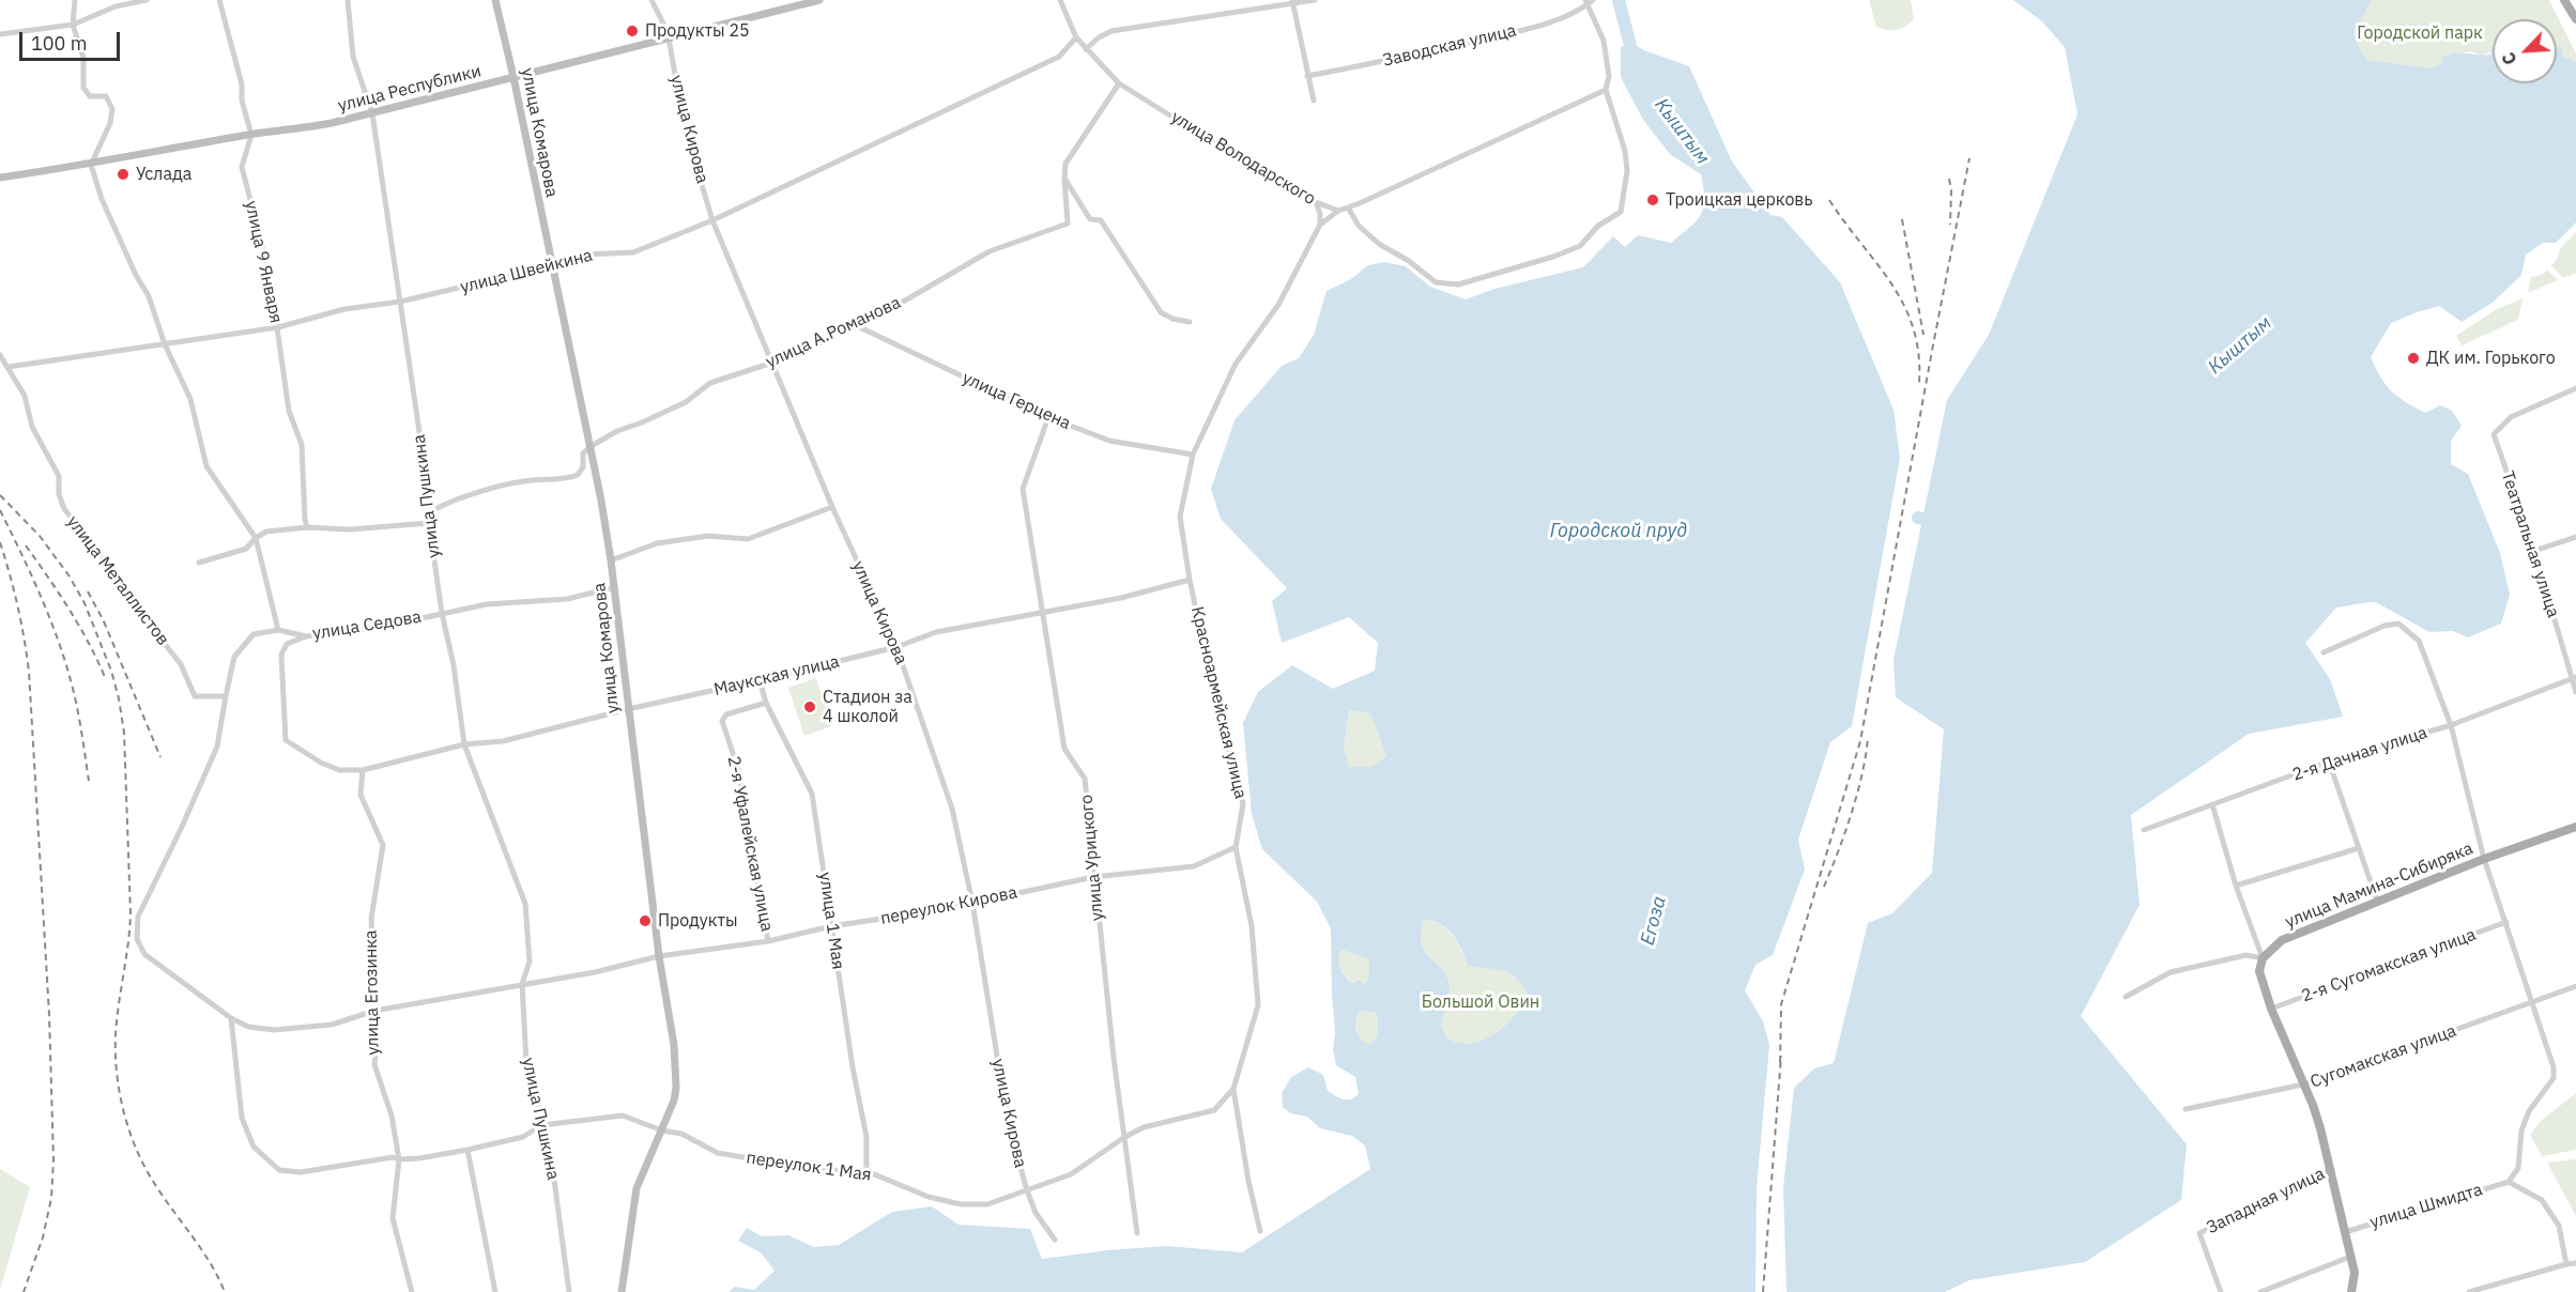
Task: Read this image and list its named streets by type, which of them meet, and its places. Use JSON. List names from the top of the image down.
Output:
{
  "streets": {
    "main road": ["улица Мамина-Сибиряка"],
    "street": [
      "Заводская улица",
      "улица Республики",
      "улица Кирова",
      "улица Комарова",
      "улица Володарского",
      "улица 9 Января",
      "улица Швейкина",
      "улица А.Романова",
      "улица Герцена",
      "улица Пушкина",
      "Театральная улица",
      "улица Металлистов",
      "улица Седова",
      "Маукская улица",
      "Красноармейская улица",
      "2-я Дачная улица",
      "2-я Уфалейская улица",
      "улица Урицкого",
      "переулок Кирова",
      "улица 1 Мая",
      "2-я Сугомакская улица",
      "улица Егозинка",
      "Сугомакская улица",
      "переулок 1 Мая",
      "Западная улица",
      "улица Шмидта"
    ]
  },
  "crossings": [
    ["улица Республики", "улица Кирова"],
    ["улица Республики", "улица Комарова"],
    ["улица Республики", "улица 9 Января"],
    ["улица Республики", "улица Пушкина"],
    ["улица Кирова", "улица Швейкина"],
    ["улица Кирова", "улица А.Романова"],
    ["улица Кирова", "Маукская улица"],
    ["улица Кирова", "переулок Кирова"],
    ["улица Кирова", "переулок 1 Мая"],
    ["улица Комарова", "улица Швейкина"],
    ["улица Комарова", "улица А.Романова"],
    ["улица Комарова", "улица Седова"],
    ["улица Комарова", "Маукская улица"],
    ["улица Комарова", "переулок Кирова"],
    ["улица Комарова", "переулок 1 Мая"],
    ["улица Володарского", "улица Швейкина"],
    ["улица Володарского", "улица А.Романова"],
    ["улица Володарского", "Красноармейская улица"],
    ["улица 9 Января", "улица Швейкина"],
    ["улица Швейкина", "улица Пушкина"],
    ["улица Швейкина", "улица Металлистов"],
    ["улица А.Романова", "улица Герцена"],
    ["улица Герцена", "Красноармейская улица"],
    ["улица Герцена", "улица Урицкого"],
    ["улица Пушкина", "улица Седова"],
    ["улица Пушкина", "Маукская улица"],
    ["улица Пушкина", "переулок Кирова"],
    ["улица Пушкина", "переулок 1 Мая"],
    ["Театральная улица", "2-я Дачная улица"],
    ["Маукская улица", "Красноармейская улица"],
    ["Маукская улица", "улица Урицкого"],
    ["Маукская улица", "улица 1 Мая"],
    ["Маукская улица", "улица Егозинка"],
    ["Красноармейская улица", "переулок Кирова"],
    ["Красноармейская улица", "переулок 1 Мая"],
    ["2-я Уфалейская улица", "переулок Кирова"],
    ["2-я Уфалейская улица", "улица 1 Мая"],
    ["улица Урицкого", "переулок Кирова"],
    ["улица Урицкого", "переулок 1 Мая"],
    ["переулок Кирова", "улица 1 Мая"],
    ["улица 1 Мая", "переулок 1 Мая"]
  ],
  "water": ["Кыштым", "Городской пруд", "Егоза"],
  "parks": ["Городской парк", "Большой Овин"],
  "places": [
    "Продукты 25",
    "Услада",
    "Троицкая церковь",
    "ДК им. Горького",
    "Стадион за 4 школой",
    "Продукты"
  ],
  "scale_bar": "100 m",
  "north": "bottom left"
}
